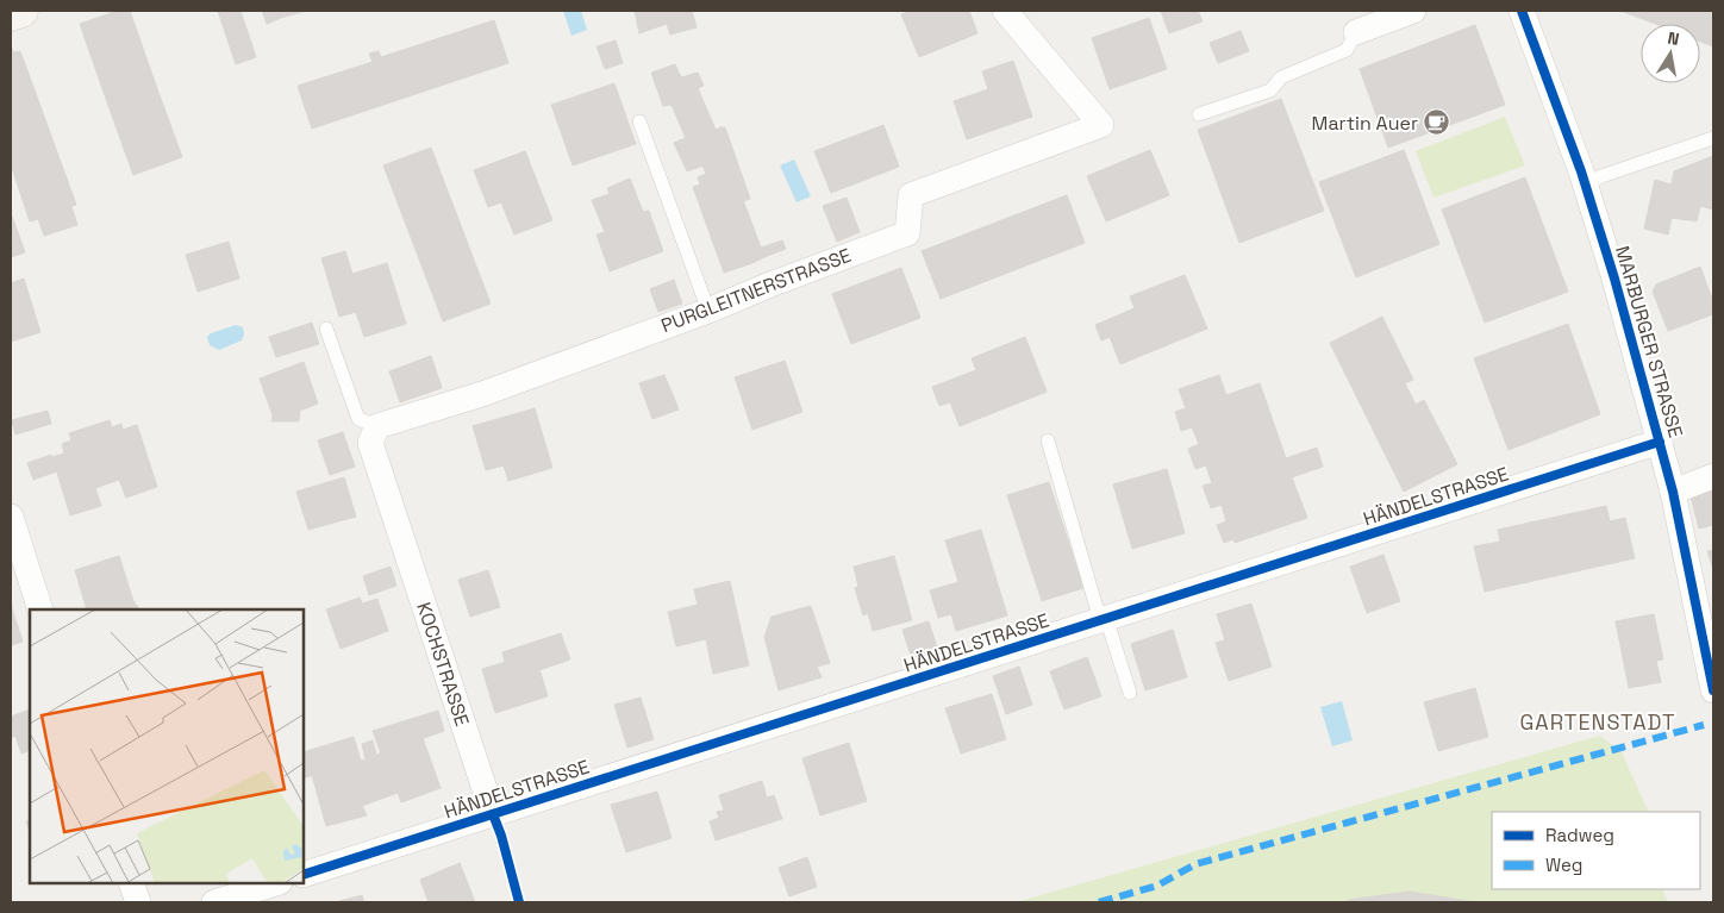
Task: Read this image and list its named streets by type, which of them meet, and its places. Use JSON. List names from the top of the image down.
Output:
{
  "streets": {
    "street": [
      "PURGLEITNERSTRASSE",
      "MARBURGER STRASSE",
      "HÄNDELSTRASSE",
      "KOCHSTRASSE"
    ]
  },
  "crossings": [
    ["PURGLEITNERSTRASSE", "KOCHSTRASSE"],
    ["MARBURGER STRASSE", "HÄNDELSTRASSE"],
    ["HÄNDELSTRASSE", "KOCHSTRASSE"]
  ],
  "districts": ["GARTENSTADT"],
  "places": {
    "cafe": ["Martin Auer"]
  },
  "legend": ["Radweg", "Weg"],
  "north": "top"
}
